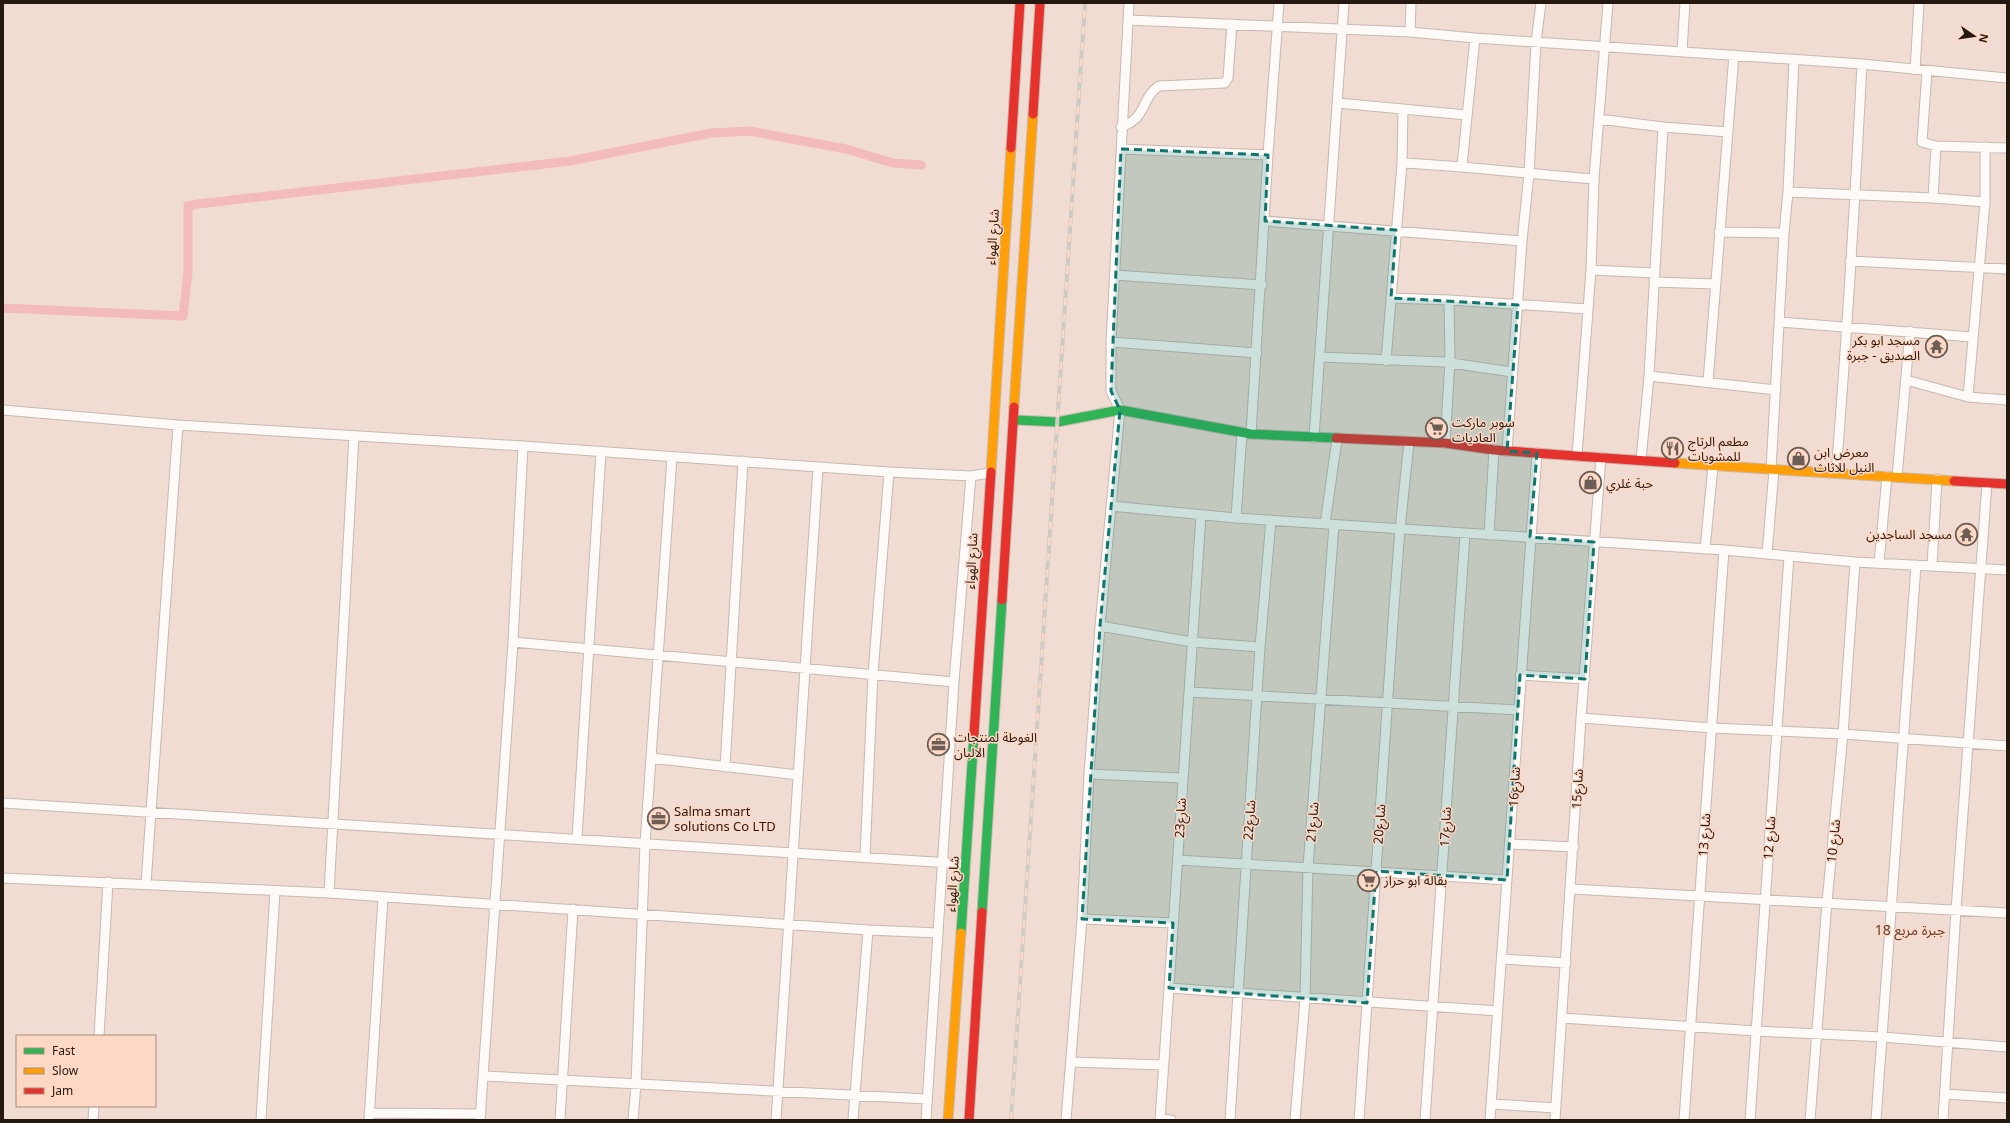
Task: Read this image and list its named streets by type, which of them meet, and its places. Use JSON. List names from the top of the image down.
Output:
{
  "streets": {
    "main road": ["شارع الهواء"],
    "street": [
      "شارع16",
      "شارع15",
      "شارع23",
      "شارع22",
      "شارع21",
      "شارع20",
      "شارع17",
      "شارع 13",
      "شارع 12",
      "شارع 10"
    ]
  },
  "districts": ["جبرة مربع 18"],
  "places": {
    "temple": ["مسجد ابو بكر الصديق - جبرة", "مسجد الساجدين"],
    "supermarket": ["سوبر ماركت العاديات", "بقالة ابو حراز"],
    "restaurant": ["مطعم الرتاج للمشويات"],
    "shop": ["معرض ابن النيل للاثاث", "حبة غلري"],
    "office": ["الغوطة لمنتجات الالبان", "Salma smart solutions Co LTD"]
  },
  "legend": ["Fast", "Slow", "Jam"],
  "north": "right"
}
